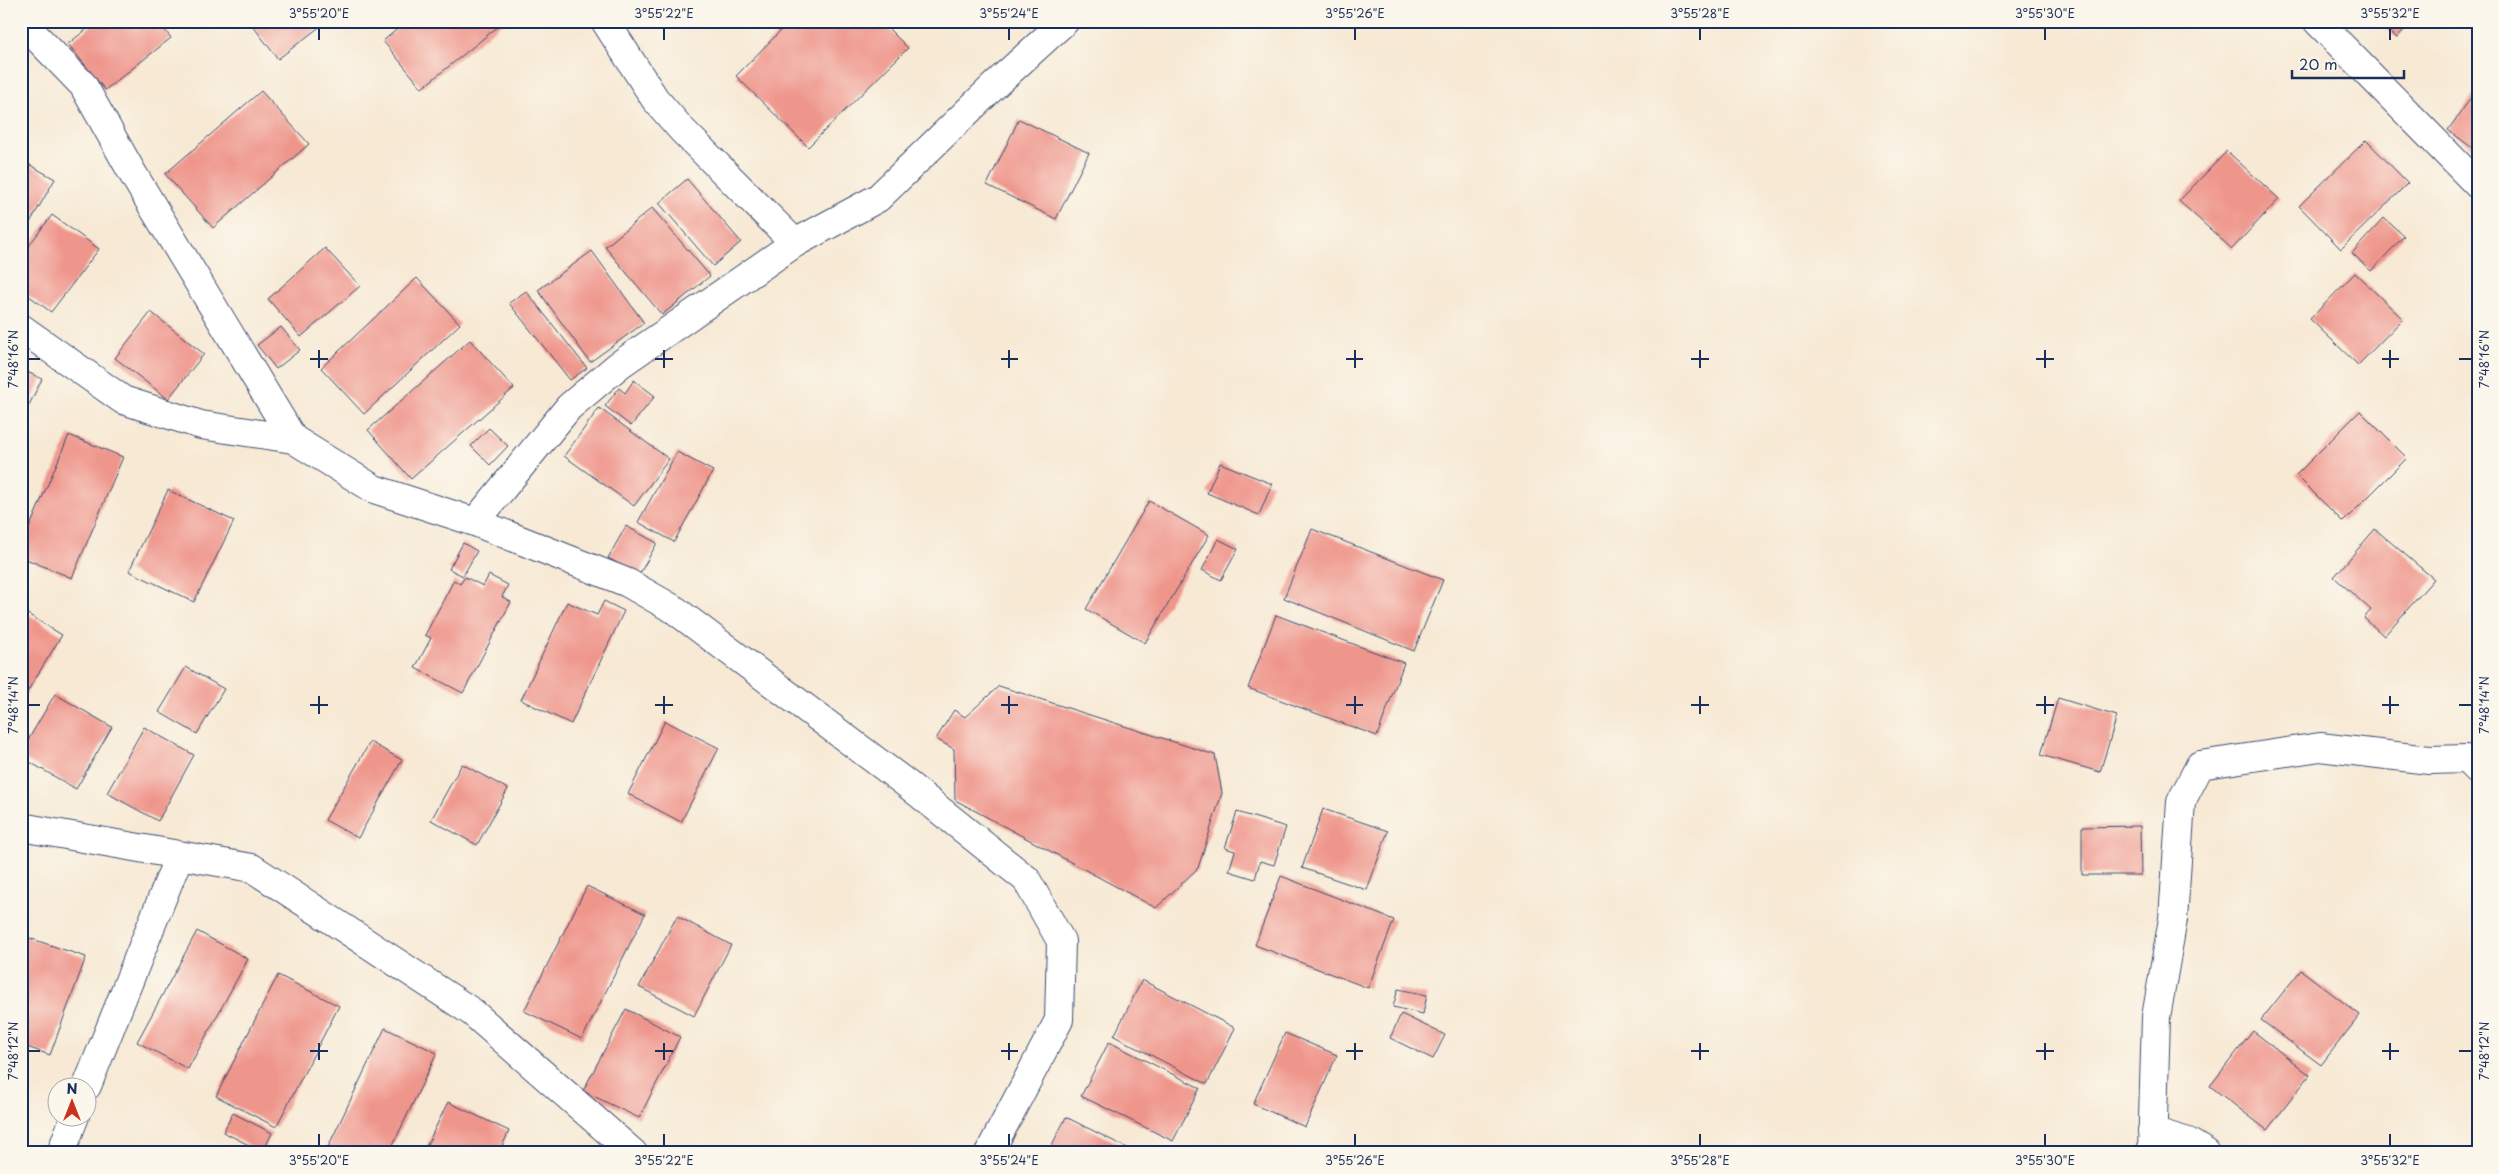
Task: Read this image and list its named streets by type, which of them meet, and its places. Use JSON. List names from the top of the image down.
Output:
{
  "scale_bar": "20 m",
  "north": "top",
  "coordinates": [
    "3°55'20\"E",
    "3°55'22\"E",
    "3°55'24\"E",
    "3°55'26\"E",
    "3°55'28\"E",
    "3°55'30\"E",
    "3°55'32\"E",
    "7°48'16\"N",
    "7°48'14\"N",
    "7°48'12\"N"
  ]
}
